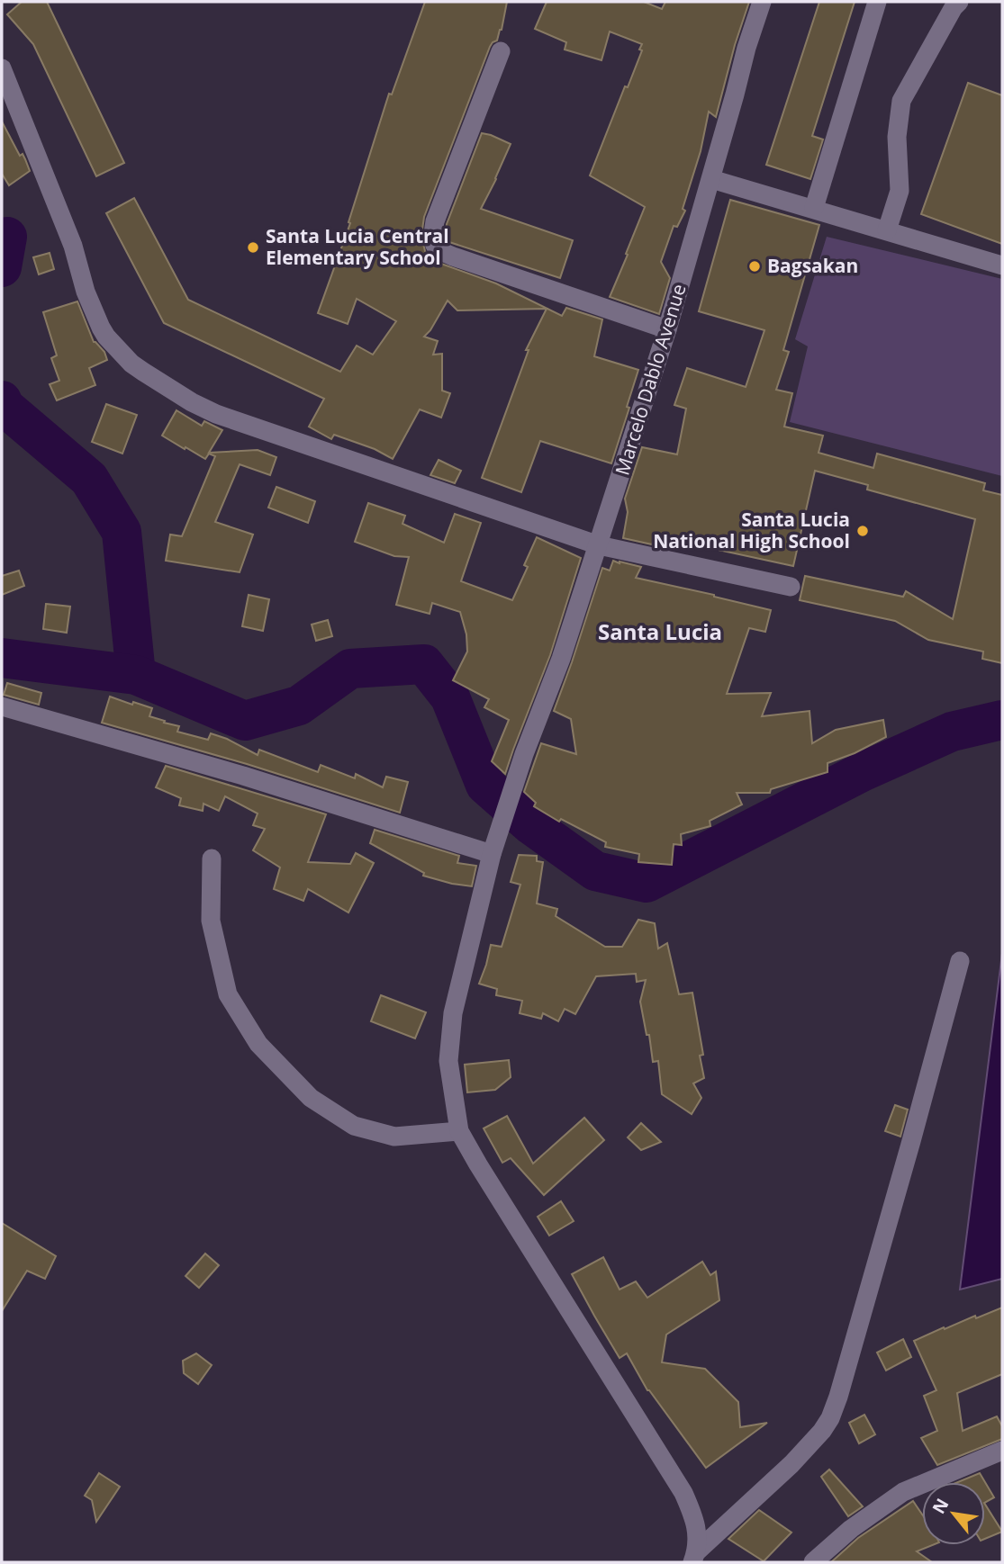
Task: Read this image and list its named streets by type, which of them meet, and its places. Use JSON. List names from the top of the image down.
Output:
{
  "streets": {
    "street": ["Marcelo Dablo Avenue"]
  },
  "districts": ["Santa Lucia"],
  "places": ["Santa Lucia Central Elementary School", "Bagsakan", "Santa Lucia National High School"],
  "north": "top left"
}
